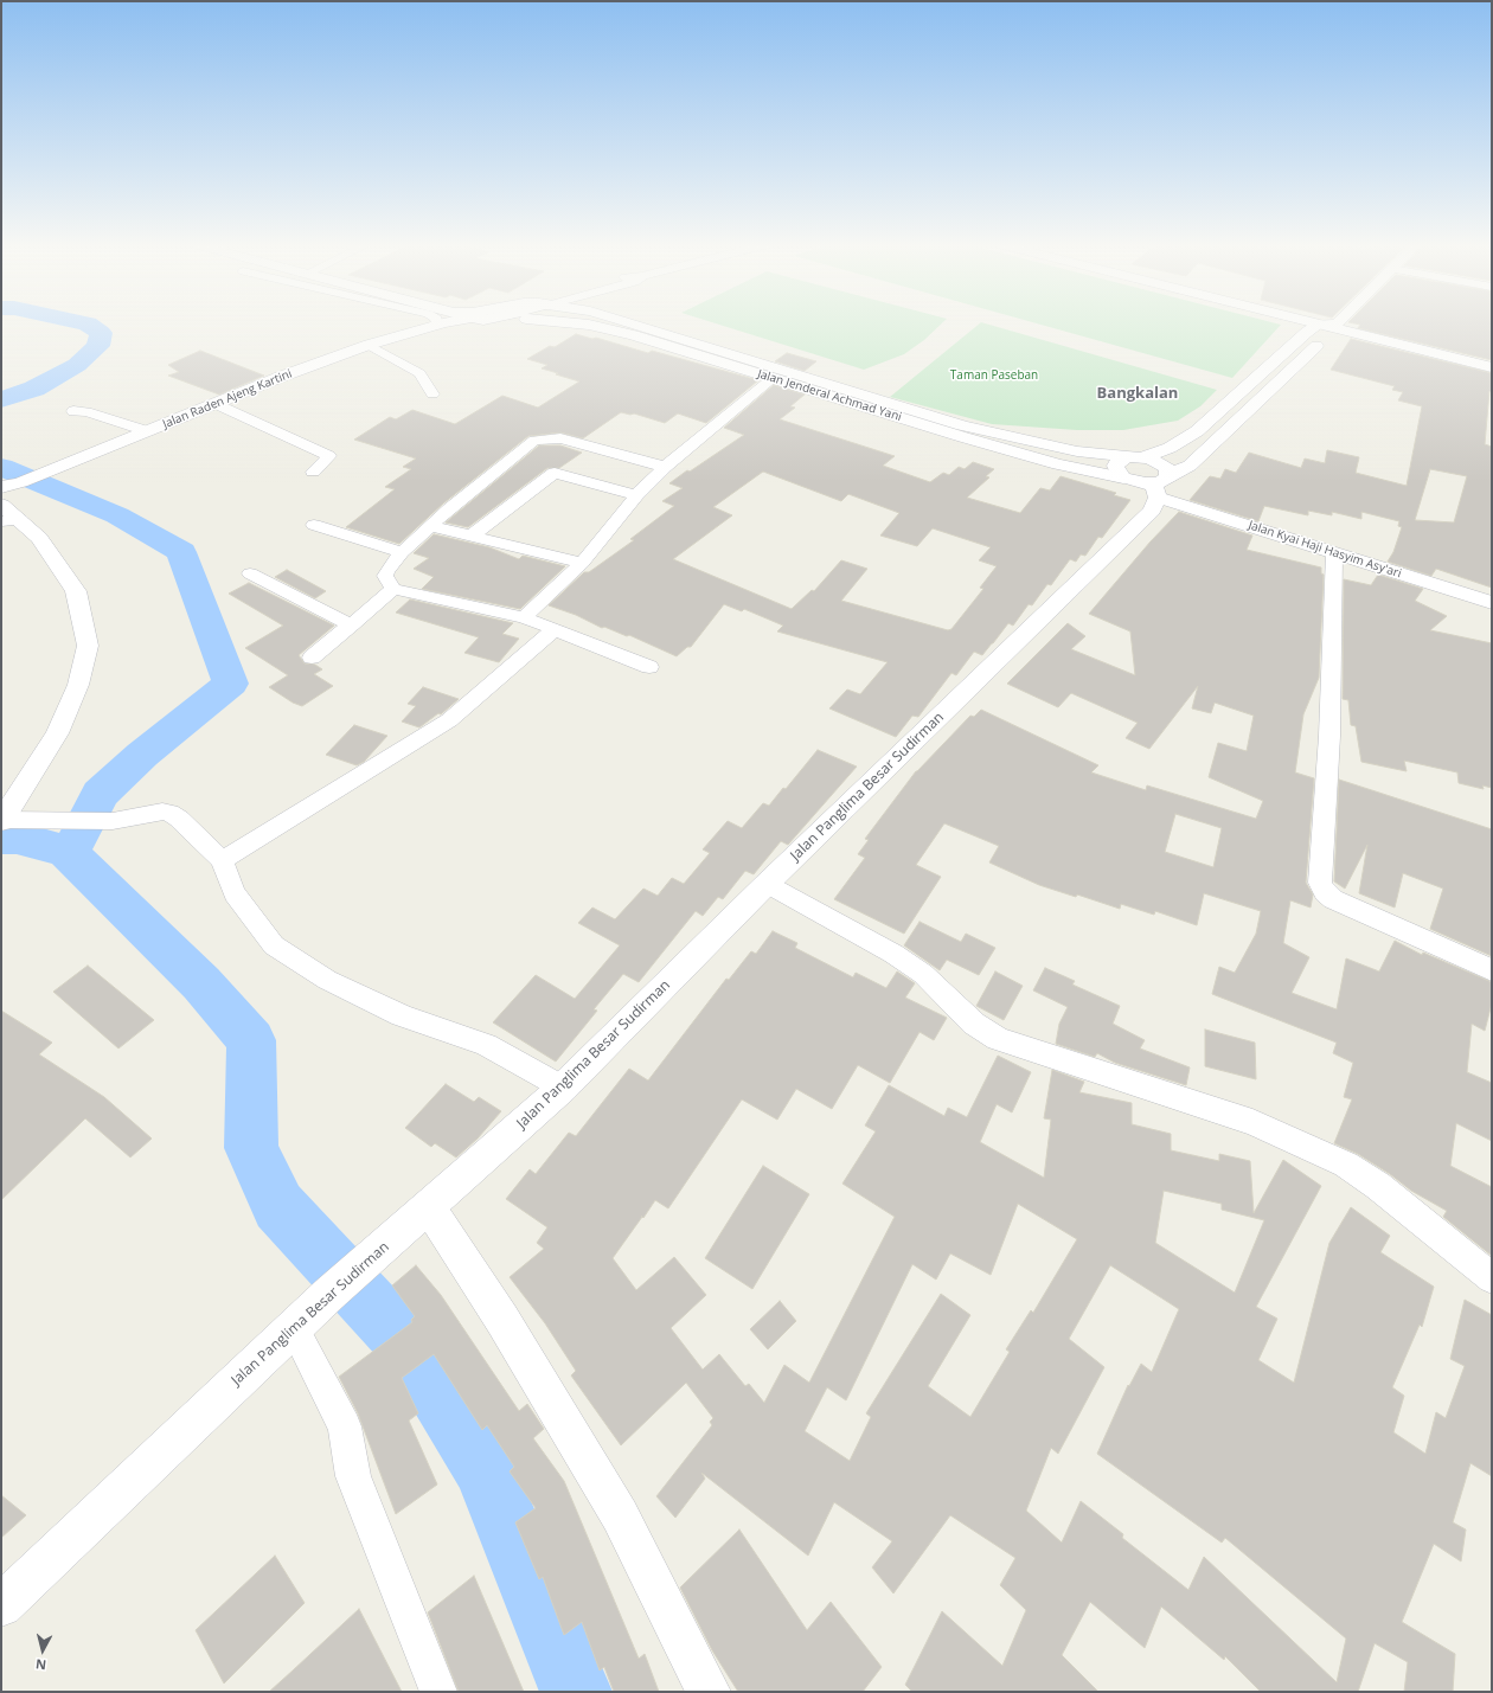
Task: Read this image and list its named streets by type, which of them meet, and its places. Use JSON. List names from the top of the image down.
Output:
{
  "streets": {
    "main road": [
      "Jalan Jenderal Achmad Yani",
      "Jalan Raden Ajeng Kartini",
      "Jalan Kyai Haji Hasyim Asy'ari",
      "Jalan Panglima Besar Sudirman"
    ]
  },
  "crossings": [
    ["Jalan Jenderal Achmad Yani", "Jalan Kyai Haji Hasyim Asy'ari"],
    ["Jalan Kyai Haji Hasyim Asy'ari", "Jalan Panglima Besar Sudirman"]
  ],
  "districts": ["Bangkalan"],
  "parks": ["Taman Paseban"],
  "north": "bottom"
}
